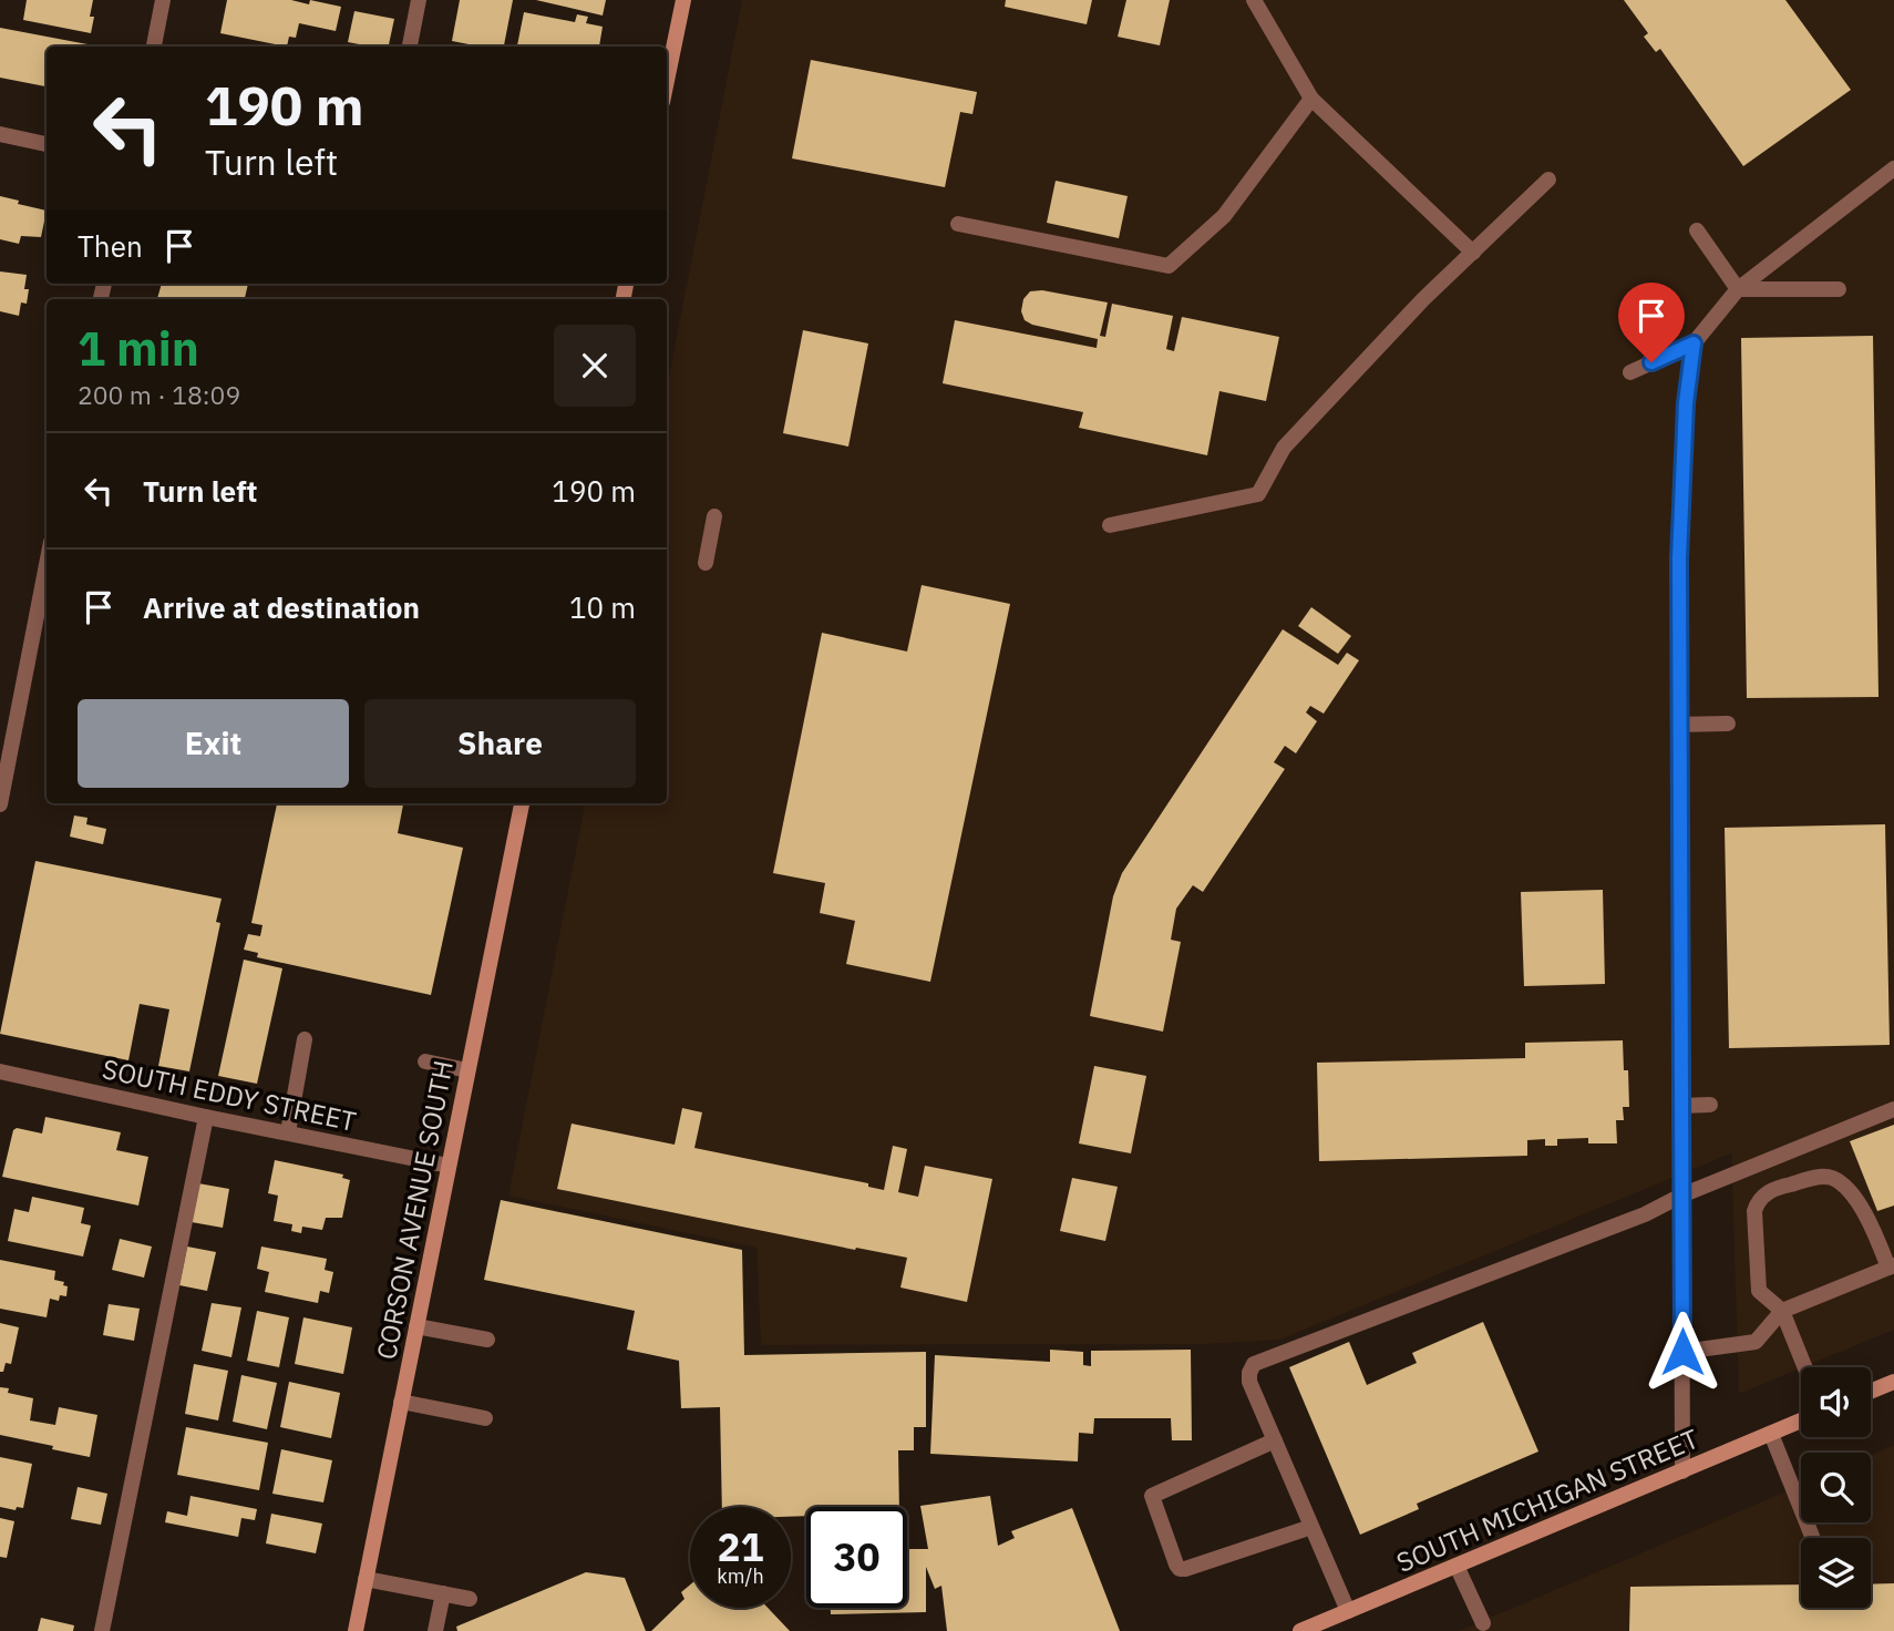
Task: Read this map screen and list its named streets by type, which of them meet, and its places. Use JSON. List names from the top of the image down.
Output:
{
  "streets": {
    "street": ["SOUTH EDDY STREET", "CORSON AVENUE SOUTH", "SOUTH MICHIGAN STREET"]
  },
  "crossings": [
    ["SOUTH EDDY STREET", "CORSON AVENUE SOUTH"]
  ],
  "page": {
    "turn": ["190 m", "Turn left"],
    "then": "Then",
    "heading": ["1 min", "200 m · 18:09"],
    "list": [
      {
        "name": "Turn left",
        "value": "190 m"
      },
      {
        "name": "Arrive at destination",
        "value": "10 m"
      }
    ],
    "buttons": ["Exit", "Share"],
    "speed": "21 km/h",
    "limit": "30"
  }
}
